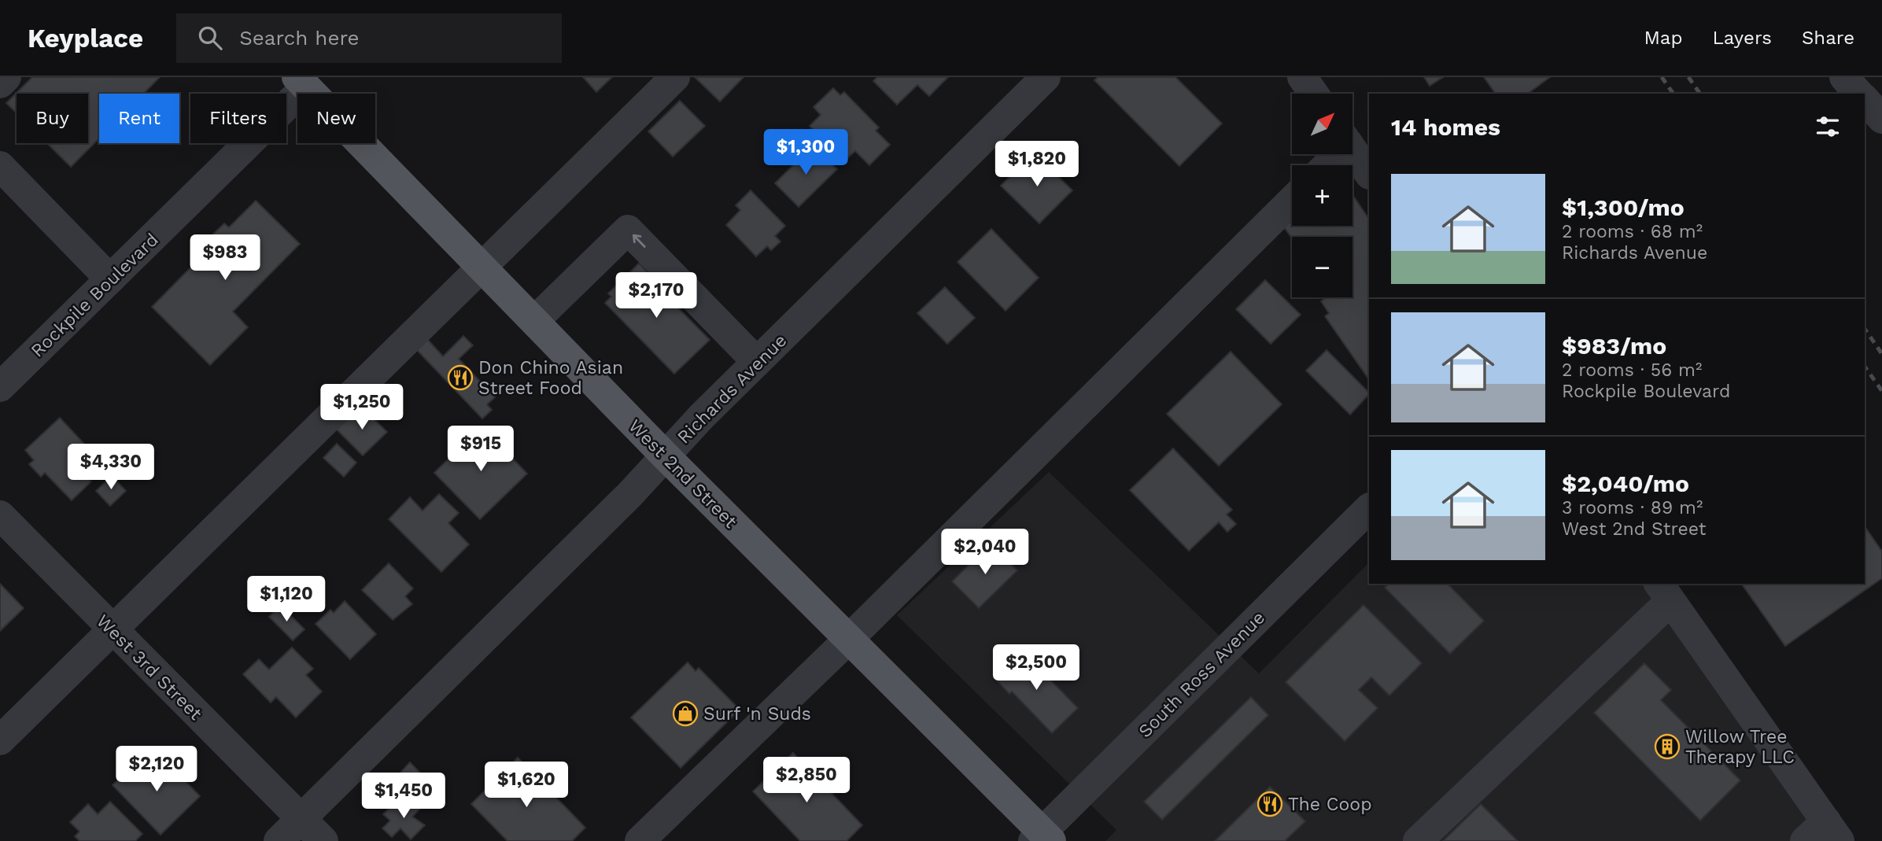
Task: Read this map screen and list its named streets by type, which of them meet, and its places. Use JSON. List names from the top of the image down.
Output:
{
  "streets": {
    "main road": ["West 2nd Street"],
    "street": [
      "Rockpile Boulevard",
      "Richards Avenue",
      "West 3rd Street",
      "South Ross Avenue"
    ]
  },
  "crossings": [
    ["Rockpile Boulevard", "West 2nd Street"],
    ["Richards Avenue", "West 2nd Street"],
    ["Richards Avenue", "West 3rd Street"],
    ["West 2nd Street", "South Ross Avenue"]
  ],
  "places": {
    "restaurant": ["Don Chino Asian Street Food", "The Coop"],
    "shop": ["Surf 'n Suds"],
    "building": ["Willow Tree Therapy LLC"]
  },
  "north": "top right",
  "page": {
    "header": "Keyplace",
    "search": "Search here",
    "nav": ["Map", "Layers", "Share"],
    "map_buttons": ["+", "−"],
    "chip": [
      "Buy",
      "Rent",
      "Filters",
      "New"
    ],
    "heading": "14 homes",
    "price": [
      "$1,300",
      "$1,820",
      "$983",
      "$2,170",
      "$1,250",
      "$915",
      "$4,330",
      "$2,040",
      "$1,120",
      "$2,500",
      "$2,120",
      "$2,850",
      "$1,620",
      "$1,450"
    ],
    "list": [
      {
        "name": "$1,300/mo",
        "note": "2 rooms · 68 m² · Richards Avenue"
      },
      {
        "name": "$983/mo",
        "note": "2 rooms · 56 m² · Rockpile Boulevard"
      },
      {
        "name": "$2,040/mo",
        "note": "3 rooms · 89 m² · West 2nd Street"
      }
    ]
  }
}
